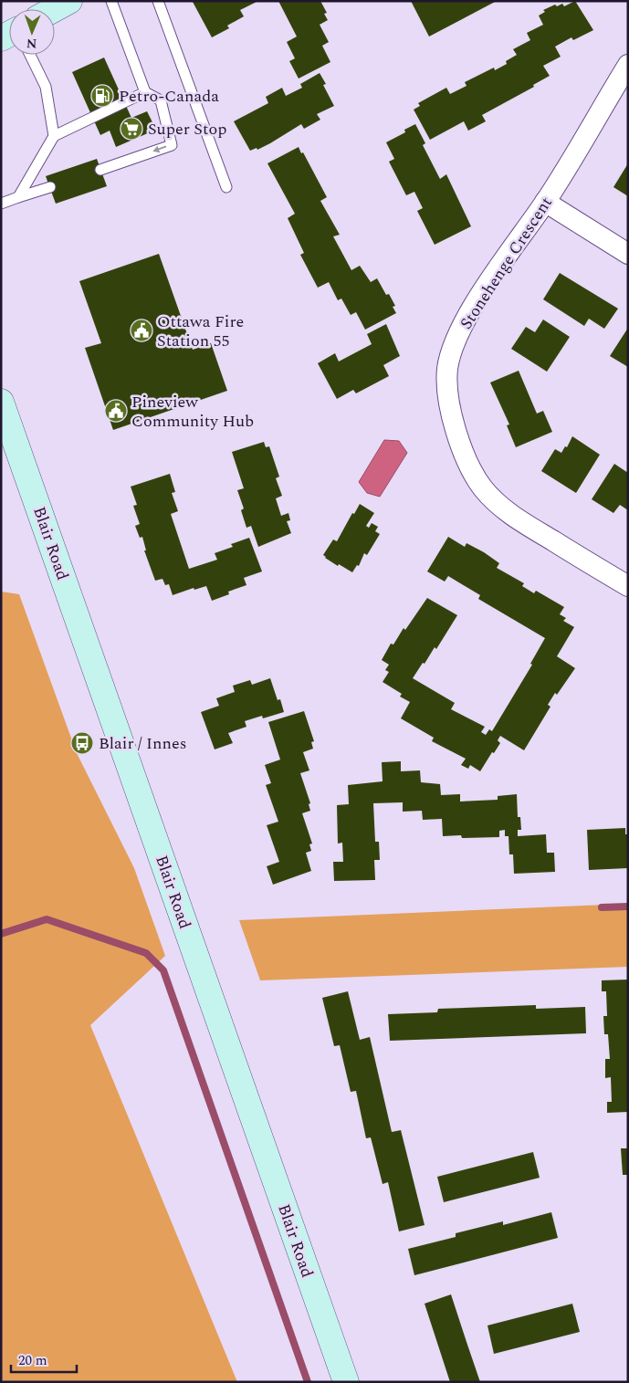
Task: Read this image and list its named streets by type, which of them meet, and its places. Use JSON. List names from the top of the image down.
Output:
{
  "streets": {
    "main road": ["Blair Road"],
    "street": ["Stonehenge Crescent"]
  },
  "places": {
    "fuel station": ["Petro-Canada"],
    "supermarket": ["Super Stop"],
    "public building": ["Ottawa Fire Station 55", "Pineview Community Hub"],
    "bus stop": ["Blair / Innes"]
  },
  "scale_bar": "20 m",
  "north": "bottom"
}
